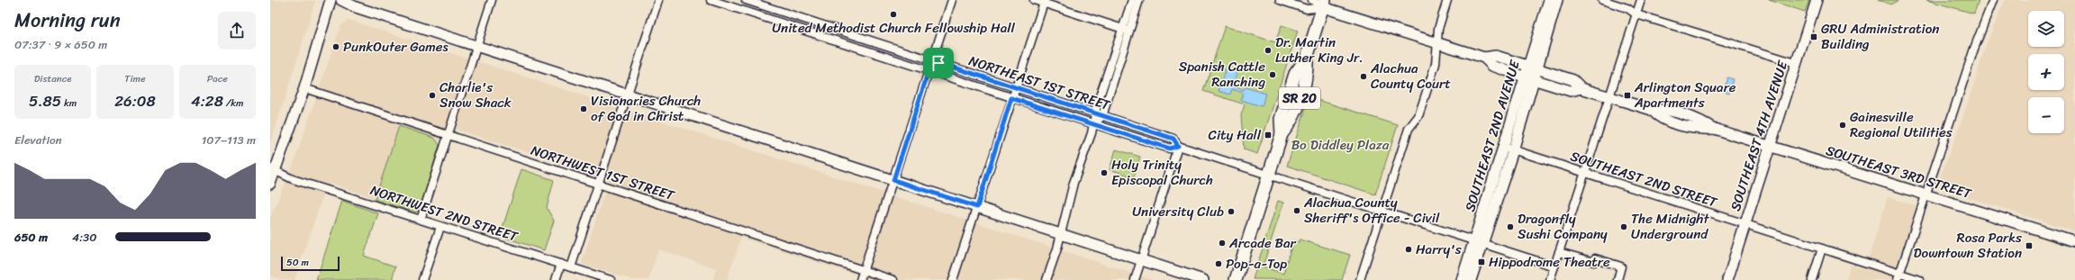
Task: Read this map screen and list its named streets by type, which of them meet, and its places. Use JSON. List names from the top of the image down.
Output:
{
  "streets": {
    "main road": ["SR 20"],
    "street": [
      "NORTHEAST 1ST STREET",
      "SOUTHEAST 2ND AVENUE",
      "SOUTHEAST 4TH AVENUE",
      "SOUTHEAST 3RD STREET",
      "NORTHWEST 1ST STREET",
      "SOUTHEAST 2ND STREET",
      "NORTHWEST 2ND STREET"
    ]
  },
  "crossings": [
    ["NORTHEAST 1ST STREET", "SR 20"],
    ["NORTHEAST 1ST STREET", "SOUTHEAST 2ND AVENUE"],
    ["SR 20", "SOUTHEAST 3RD STREET"],
    ["SOUTHEAST 2ND AVENUE", "SOUTHEAST 3RD STREET"],
    ["SOUTHEAST 2ND AVENUE", "SOUTHEAST 2ND STREET"],
    ["SOUTHEAST 4TH AVENUE", "SOUTHEAST 3RD STREET"],
    ["SOUTHEAST 4TH AVENUE", "SOUTHEAST 2ND STREET"]
  ],
  "parks": ["Bo Diddley Plaza"],
  "places": {
    "other": [
      "United Methodist Church Fellowship Hall",
      "PunkOuter Games",
      "Dr. Martin Luther King Jr.",
      "Spanish Cattle Ranching",
      "Alachua County Court",
      "Charlie's Snow Shack",
      "Visionaries Church of God in Christ",
      "Gainesville Regional Utilities",
      "Holy Trinity Episcopal Church",
      "Alachua County Sheriff's Office - Civil",
      "University Club",
      "Dragonfly Sushi Company",
      "The Midnight Underground",
      "Arcade Bar",
      "Harry's",
      "Pop-a-Top"
    ],
    "transit": [
      "GRU Administration Building",
      "Arlington Square Apartments",
      "City Hall",
      "Rosa Parks Downtown Station",
      "Hippodrome Theatre"
    ]
  },
  "scale_bar": "50 m",
  "page": {
    "heading": ["Morning run", "07:37 · 9 × 650 m"],
    "map_buttons": ["+", "−"],
    "stats": [
      ["Distance", "5.85 km"],
      ["Time", "26:08"],
      ["Pace", "4:28 /km"]
    ],
    "chart": ["Elevation", "107–113 m"],
    "list": [
      {
        "name": "650 m",
        "note": "4:30"
      }
    ],
    "scale": "50 m"
  }
}
